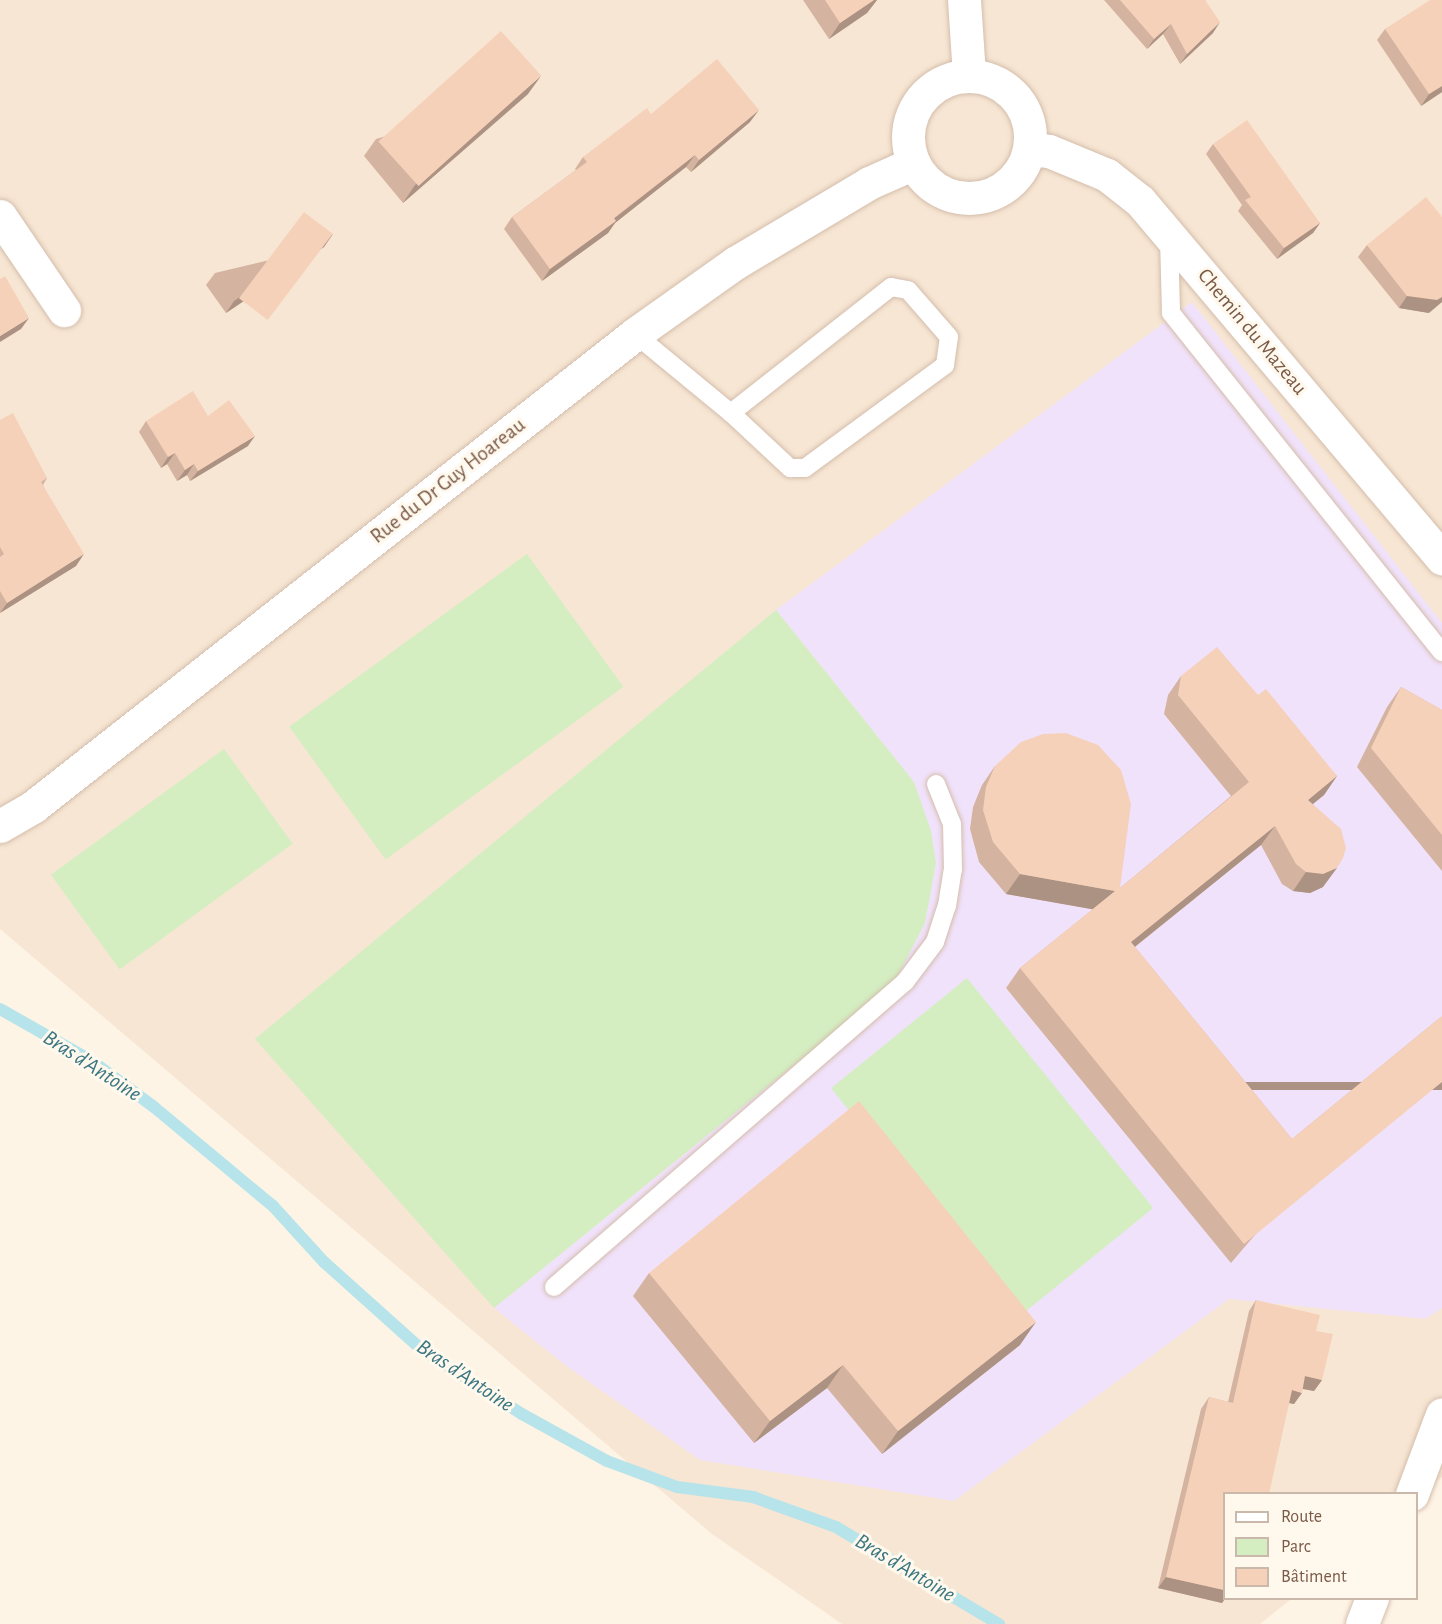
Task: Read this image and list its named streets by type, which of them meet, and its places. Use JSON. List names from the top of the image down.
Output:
{
  "streets": {
    "street": ["Chemin du Mazeau", "Rue du Dr Guy Hoareau"]
  },
  "crossings": [
    ["Chemin du Mazeau", "Rue du Dr Guy Hoareau"]
  ],
  "water": ["Bras d'Antoine"],
  "legend": ["Route", "Parc", "Bâtiment"]
}
